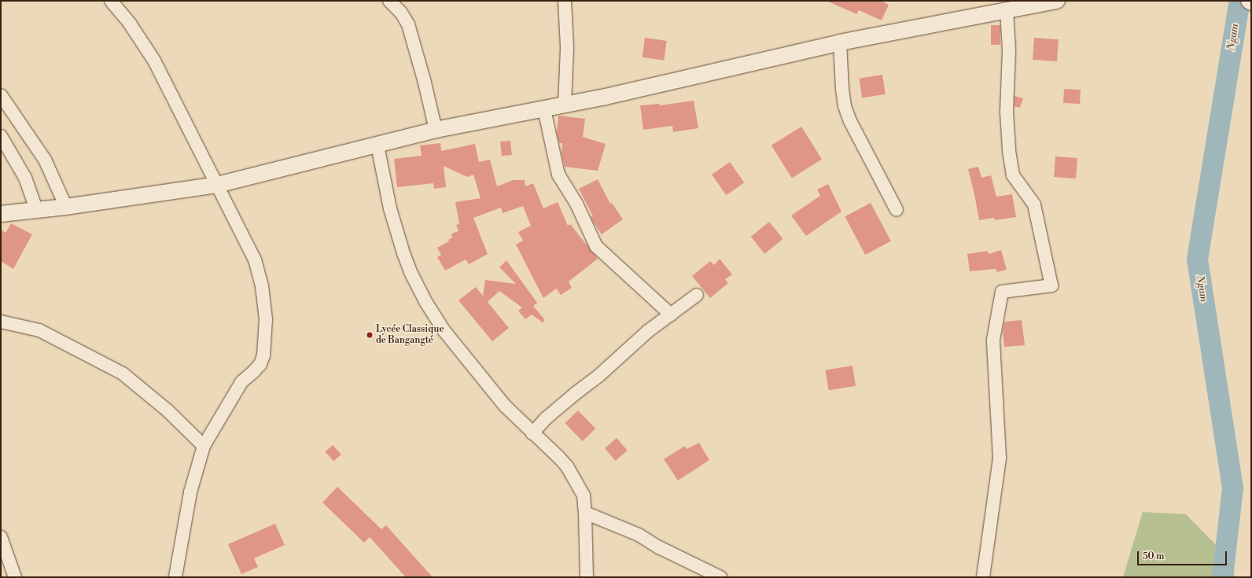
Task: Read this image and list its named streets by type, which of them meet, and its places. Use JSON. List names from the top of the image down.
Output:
{
  "water": ["Ngam"],
  "places": ["Lycée Classique de Bangangté"],
  "scale_bar": "50 m"
}
